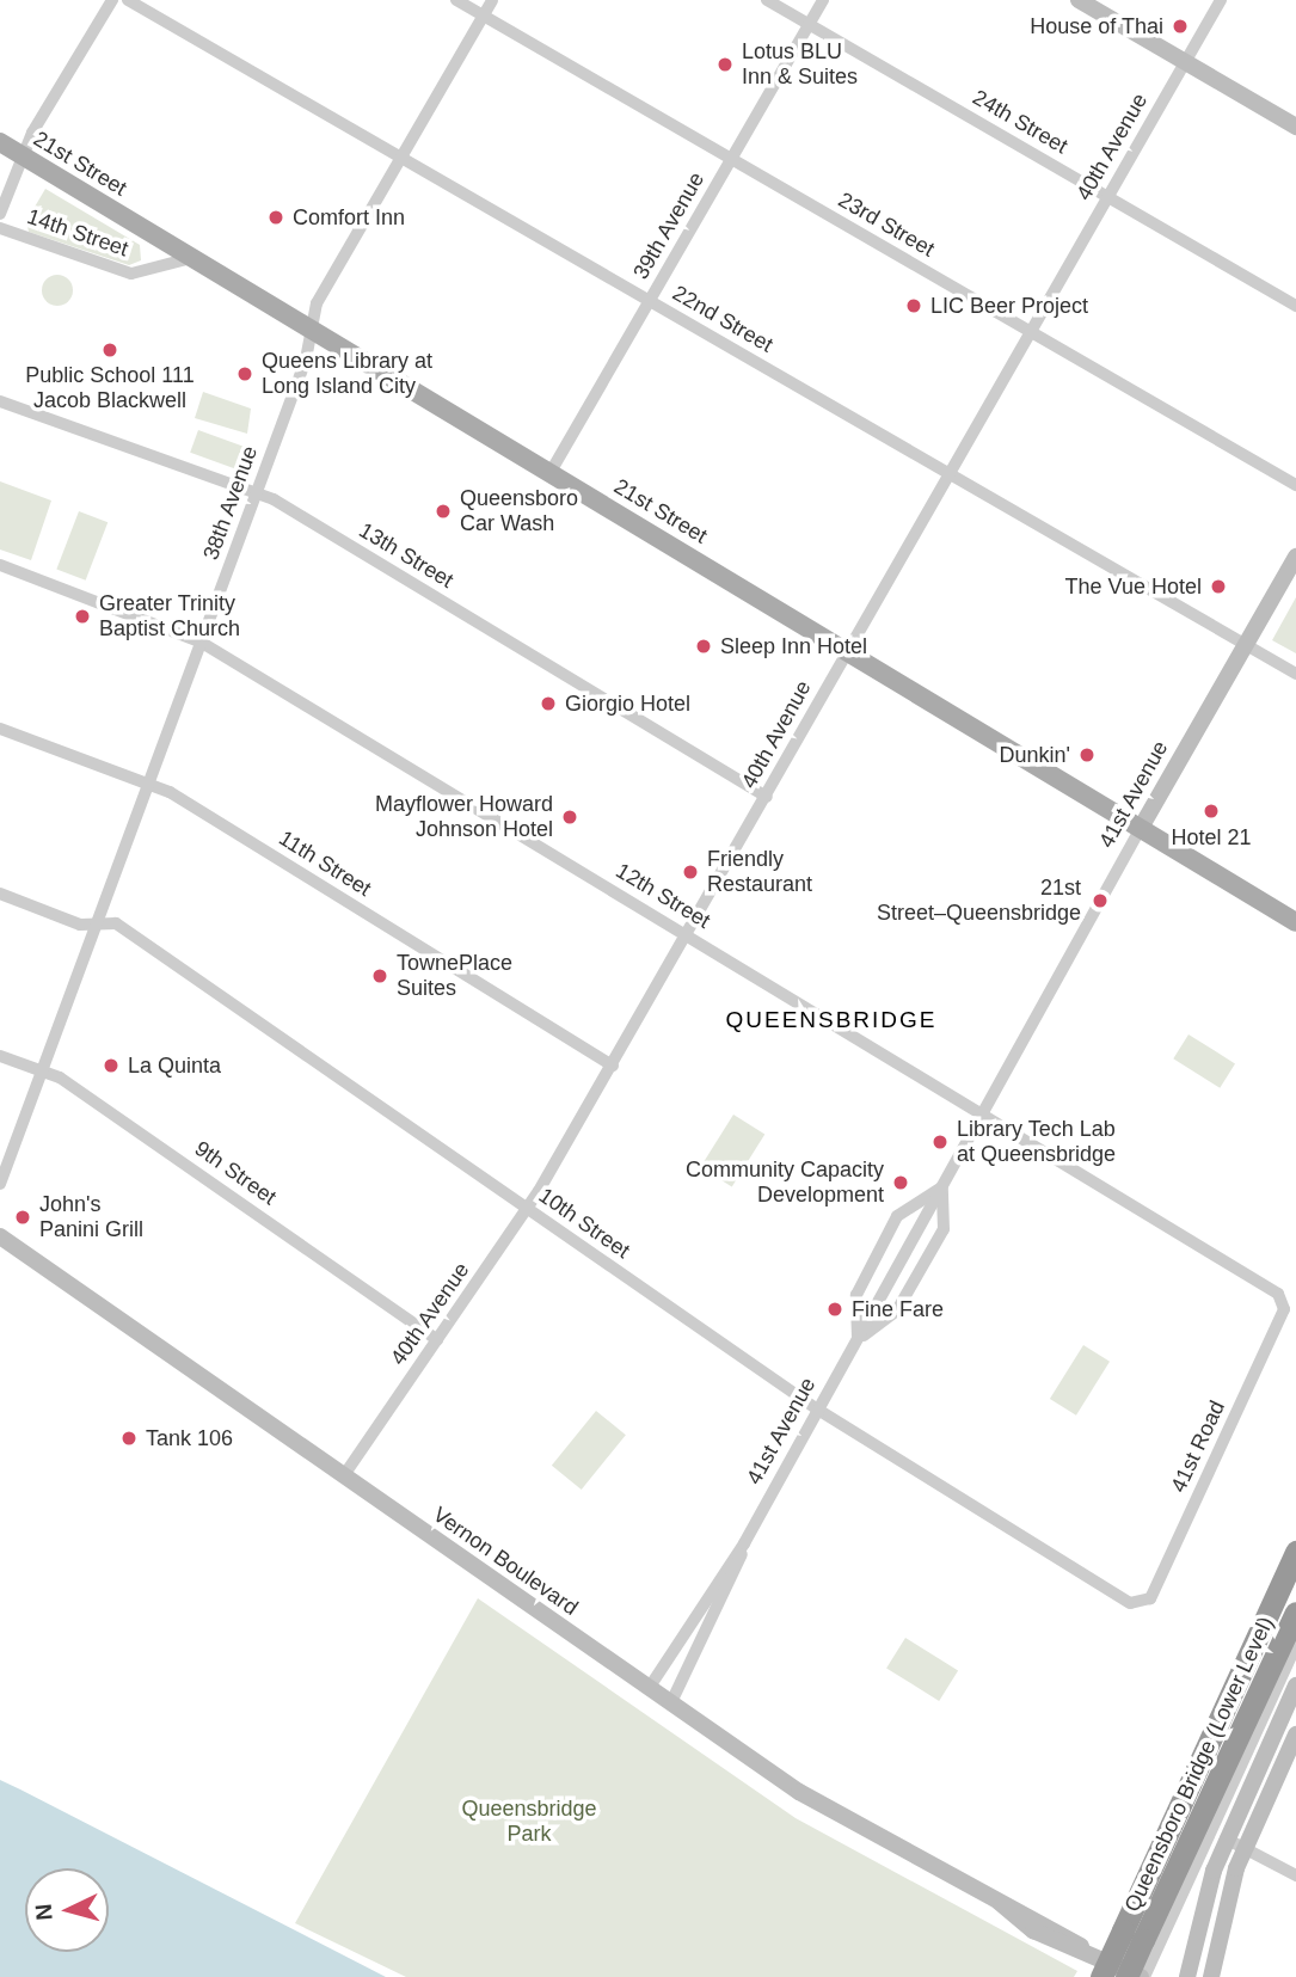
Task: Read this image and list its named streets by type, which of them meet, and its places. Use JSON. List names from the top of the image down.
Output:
{
  "streets": {
    "highway": ["Queensboro Bridge (Lower Level)"],
    "main road": ["21st Street", "41st Avenue", "Vernon Boulevard"],
    "street": [
      "24th Street",
      "40th Avenue",
      "23rd Street",
      "39th Avenue",
      "14th Street",
      "22nd Street",
      "38th Avenue",
      "13th Street",
      "11th Street",
      "12th Street",
      "9th Street",
      "10th Street",
      "41st Road"
    ]
  },
  "crossings": [
    ["24th Street", "40th Avenue"],
    ["24th Street", "39th Avenue"],
    ["40th Avenue", "21st Street"],
    ["40th Avenue", "23rd Street"],
    ["40th Avenue", "22nd Street"],
    ["40th Avenue", "13th Street"],
    ["40th Avenue", "11th Street"],
    ["40th Avenue", "12th Street"],
    ["40th Avenue", "9th Street"],
    ["40th Avenue", "10th Street"],
    ["40th Avenue", "Vernon Boulevard"],
    ["21st Street", "39th Avenue"],
    ["21st Street", "14th Street"],
    ["21st Street", "38th Avenue"],
    ["21st Street", "41st Avenue"],
    ["23rd Street", "39th Avenue"],
    ["23rd Street", "38th Avenue"],
    ["39th Avenue", "22nd Street"],
    ["22nd Street", "38th Avenue"],
    ["22nd Street", "41st Avenue"],
    ["38th Avenue", "13th Street"],
    ["38th Avenue", "11th Street"],
    ["38th Avenue", "12th Street"],
    ["38th Avenue", "9th Street"],
    ["38th Avenue", "10th Street"],
    ["41st Avenue", "12th Street"],
    ["41st Avenue", "10th Street"],
    ["41st Avenue", "Vernon Boulevard"],
    ["12th Street", "41st Road"],
    ["10th Street", "41st Road"]
  ],
  "districts": ["QUEENSBRIDGE"],
  "parks": ["Queensbridge Park"],
  "places": [
    "House of Thai",
    "Lotus BLU Inn & Suites",
    "Comfort Inn",
    "LIC Beer Project",
    "Public School 111 Jacob Blackwell",
    "Queens Library at Long Island City",
    "Queensboro Car Wash",
    "The Vue Hotel",
    "Greater Trinity Baptist Church",
    "Sleep Inn Hotel",
    "Giorgio Hotel",
    "Dunkin'",
    "Hotel 21",
    "Mayflower Howard Johnson Hotel",
    "Friendly Restaurant",
    "21st Street–Queensbridge",
    "TownePlace Suites",
    "La Quinta",
    "Library Tech Lab at Queensbridge",
    "Community Capacity Development",
    "John's Panini Grill",
    "Fine Fare",
    "Tank 106"
  ],
  "north": "left"
}
